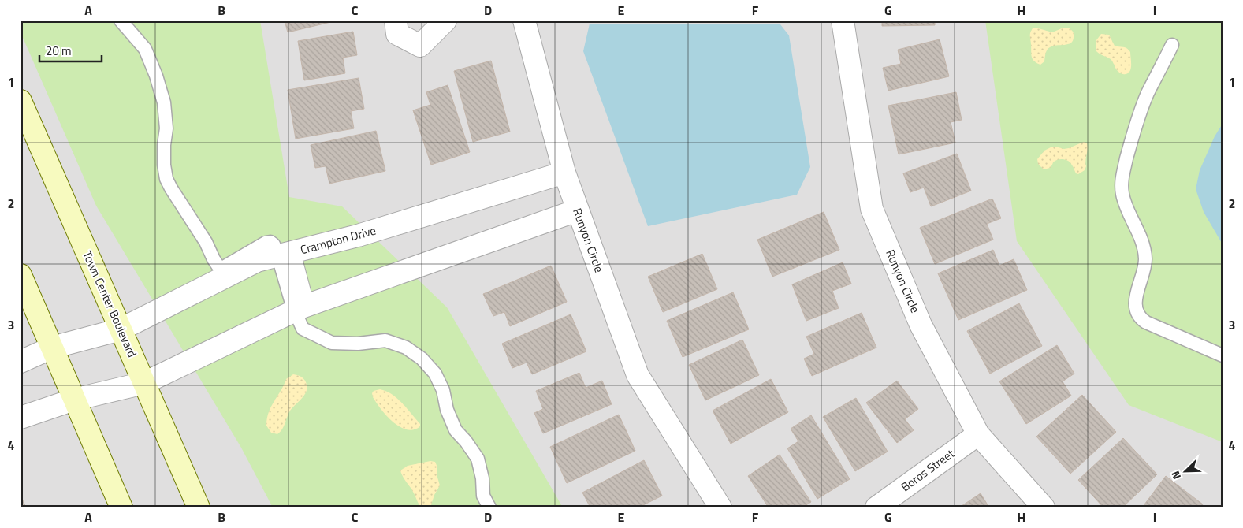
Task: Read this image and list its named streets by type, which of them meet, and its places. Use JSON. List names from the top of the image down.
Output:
{
  "streets": {
    "main road": ["Town Center Boulevard"],
    "street": ["Crampton Drive", "Runyon Circle", "Boros Street"]
  },
  "crossings": [
    ["Crampton Drive", "Runyon Circle"],
    ["Crampton Drive", "Town Center Boulevard"],
    ["Runyon Circle", "Boros Street"]
  ],
  "scale_bar": "20 m",
  "north": "bottom left",
  "grid": {
    "columns": [
      "A",
      "B",
      "C",
      "D",
      "E",
      "F",
      "G",
      "H",
      "I"
    ],
    "rows": [
      "1",
      "2",
      "3",
      "4"
    ]
  }
}
